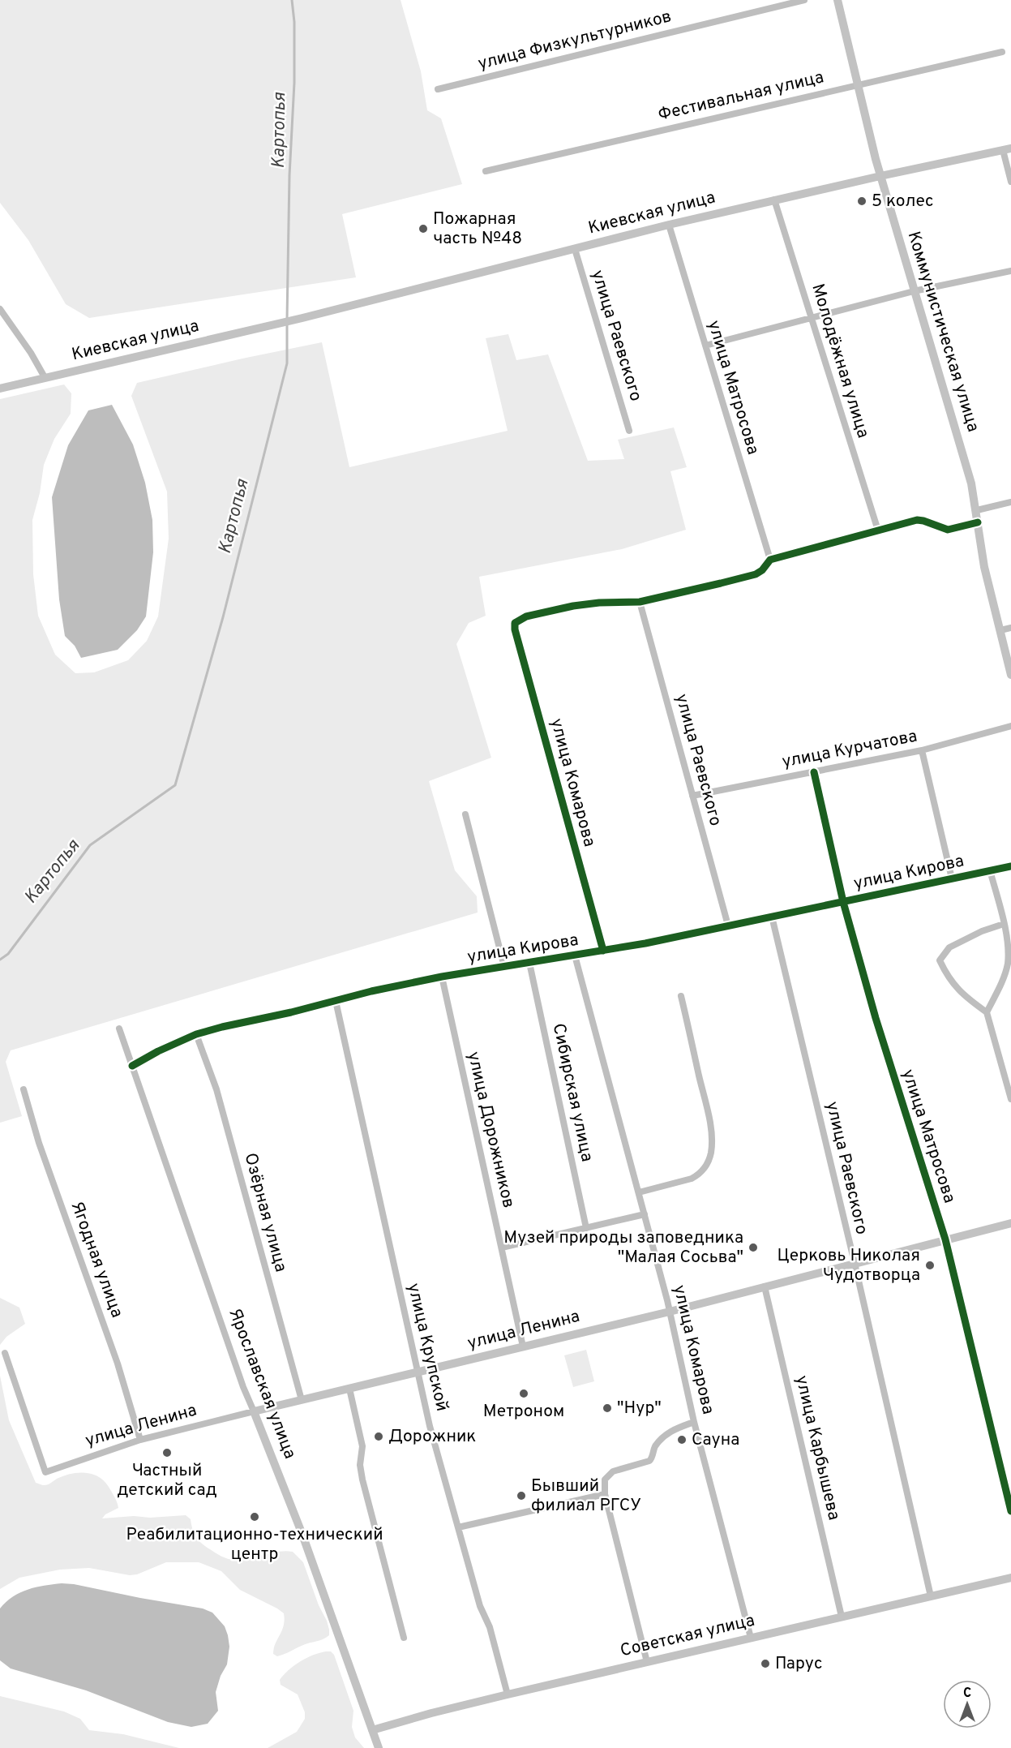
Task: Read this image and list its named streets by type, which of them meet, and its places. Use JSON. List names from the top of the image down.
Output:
{
  "streets": {
    "street": [
      "улица Физкультурников",
      "Фестивальная улица",
      "Киевская улица",
      "Коммунистическая улица",
      "улица Раевского",
      "Молодёжная улица",
      "улица Матросова",
      "улица Курчатова",
      "улица Комарова",
      "улица Кирова",
      "Сибирская улица",
      "улица Дорожников",
      "Озёрная улица",
      "Ягодная улица",
      "улица Ленина",
      "улица Крупской",
      "Ярославская улица",
      "улица Карбышева",
      "Советская улица"
    ]
  },
  "crossings": [
    ["Фестивальная улица", "Коммунистическая улица"],
    ["Киевская улица", "Коммунистическая улица"],
    ["Киевская улица", "улица Раевского"],
    ["Киевская улица", "Молодёжная улица"],
    ["Киевская улица", "улица Матросова"],
    ["улица Раевского", "улица Курчатова"],
    ["улица Раевского", "улица Комарова"],
    ["улица Раевского", "улица Кирова"],
    ["улица Раевского", "улица Ленина"],
    ["улица Раевского", "Советская улица"],
    ["улица Матросова", "улица Курчатова"],
    ["улица Матросова", "улица Кирова"],
    ["улица Матросова", "улица Ленина"],
    ["улица Комарова", "улица Кирова"],
    ["улица Комарова", "улица Ленина"],
    ["улица Комарова", "Советская улица"],
    ["улица Кирова", "Сибирская улица"],
    ["улица Кирова", "улица Дорожников"],
    ["улица Кирова", "Озёрная улица"],
    ["улица Кирова", "улица Крупской"],
    ["улица Кирова", "Ярославская улица"],
    ["улица Дорожников", "улица Ленина"],
    ["Озёрная улица", "улица Ленина"],
    ["Ягодная улица", "улица Ленина"],
    ["улица Ленина", "улица Крупской"],
    ["улица Ленина", "Ярославская улица"],
    ["улица Ленина", "улица Карбышева"],
    ["улица Крупской", "Советская улица"],
    ["Ярославская улица", "Советская улица"],
    ["улица Карбышева", "Советская улица"]
  ],
  "water": ["Картопья"],
  "places": [
    "5 колес",
    "Пожарная часть №48",
    "Музей природы заповедника \"Малая Сосьва\"",
    "Церковь Николая Чудотворца",
    "Метроном",
    "\"Нур\"",
    "Дорожник",
    "Сауна",
    "Частный детский сад",
    "Бывший филиал РГСУ",
    "Реабилитационно-технический центр",
    "Парус"
  ],
  "north": "top"
}
